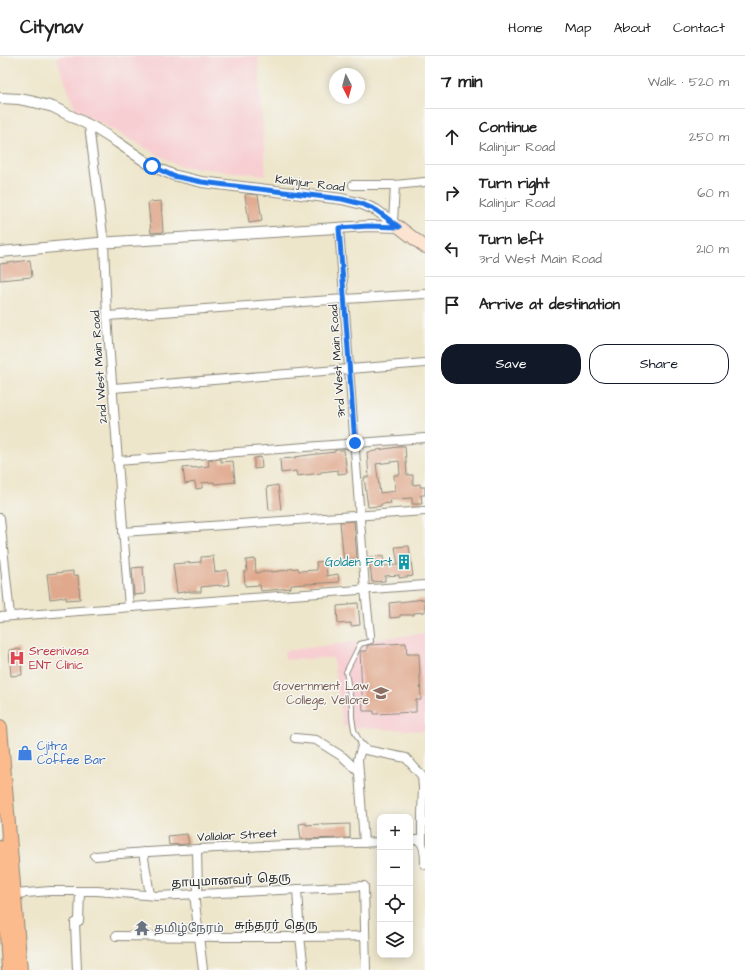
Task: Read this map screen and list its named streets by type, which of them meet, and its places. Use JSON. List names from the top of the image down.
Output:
{
  "streets": {
    "street": [
      "Kalinjur Road",
      "3rd West Main Road",
      "2nd West Main Road",
      "Vallalar Street",
      "தாயுமானவர் தெரு",
      "சுந்தரர் தெரு"
    ]
  },
  "crossings": [
    ["Kalinjur Road", "2nd West Main Road"],
    ["தாயுமானவர் தெரு", "சுந்தரர் தெரு"]
  ],
  "places": {
    "building": ["Golden Fort"],
    "hospital": ["Sreenivasa ENT Clinic"],
    "school or university": ["Government Law College, Vellore"],
    "shop": ["Cjitra Coffee Bar"],
    "temple": ["தமிழ்நேரம்"]
  },
  "north": "bottom",
  "page": {
    "header": "Citynav",
    "nav": [
      "Home",
      "Map",
      "About",
      "Contact"
    ],
    "heading": ["7 min", "Walk · 520 m"],
    "list": [
      ["Continue", "Kalinjur Road", "250 m"],
      ["Turn right", "Kalinjur Road", "60 m"],
      ["Turn left", "3rd West Main Road", "210 m"],
      "Arrive at destination"
    ],
    "buttons": ["Save", "Share"],
    "map_buttons": ["+", "−"]
  }
}
